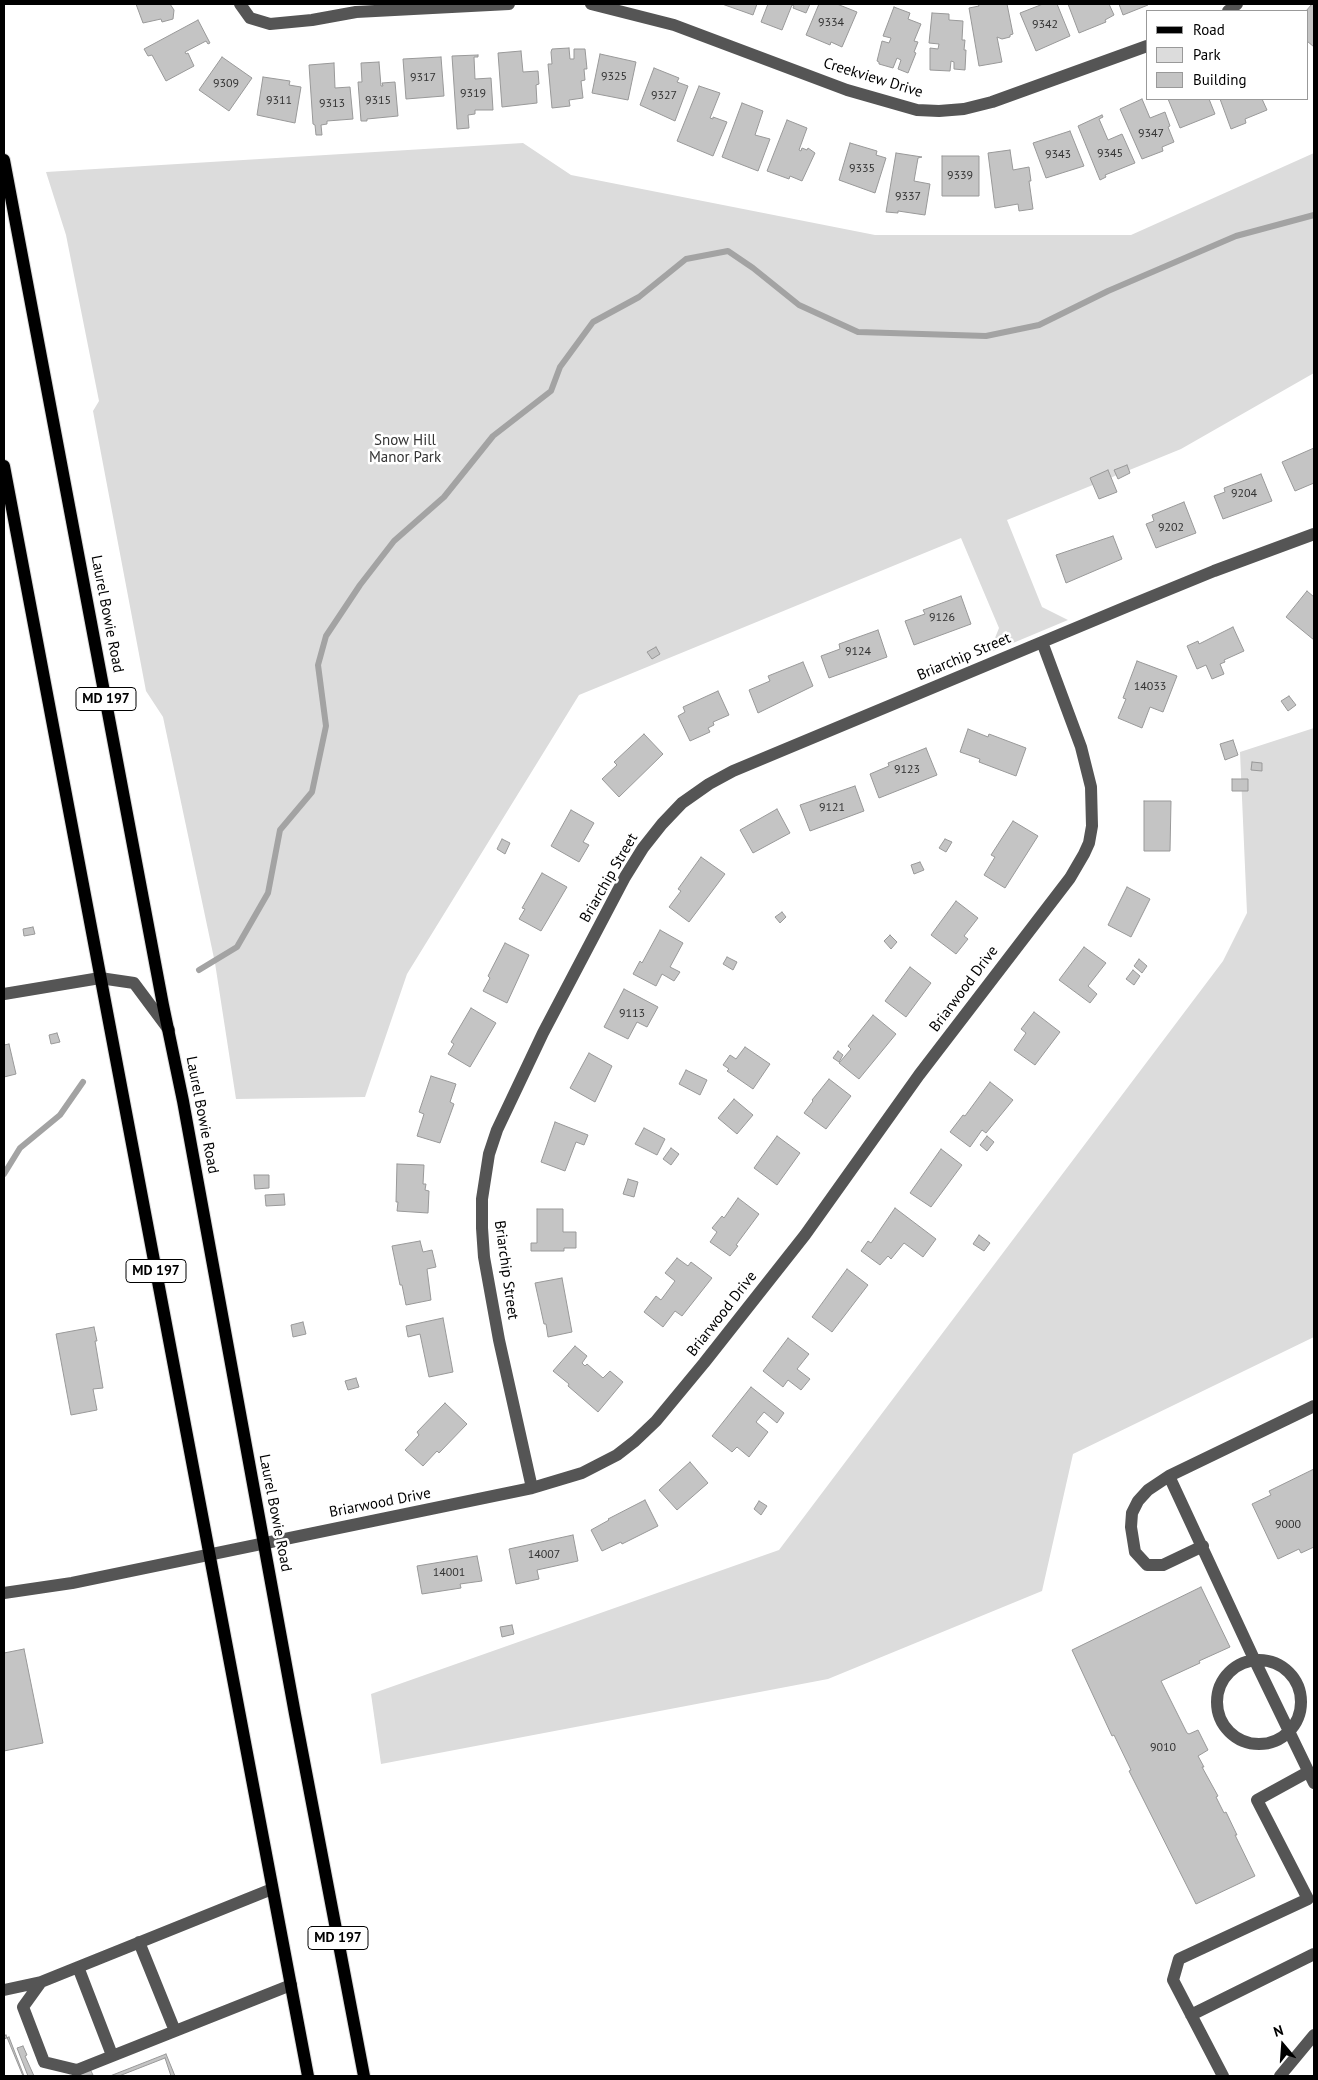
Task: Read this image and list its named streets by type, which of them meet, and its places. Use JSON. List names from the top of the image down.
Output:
{
  "streets": {
    "main road": ["Laurel Bowie Road", "MD 197"],
    "street": ["Creekview Drive", "Briarchip Street", "Briarwood Drive"]
  },
  "crossings": [
    ["Laurel Bowie Road", "Briarwood Drive"],
    ["Briarchip Street", "Briarwood Drive"],
    ["MD 197", "Briarwood Drive"]
  ],
  "parks": ["Snow Hill Manor Park"],
  "house_numbers": [
    "9334",
    "9342",
    "9325",
    "9317",
    "9309",
    "9319",
    "9327",
    "9311",
    "9315",
    "9313",
    "9347",
    "9345",
    "9343",
    "9335",
    "9339",
    "9337",
    "9204",
    "9202",
    "9126",
    "9124",
    "14033",
    "9123",
    "9121",
    "9113",
    "9000",
    "14007",
    "14001",
    "9010"
  ],
  "legend": ["Road", "Park", "Building"],
  "north": "top"
}
